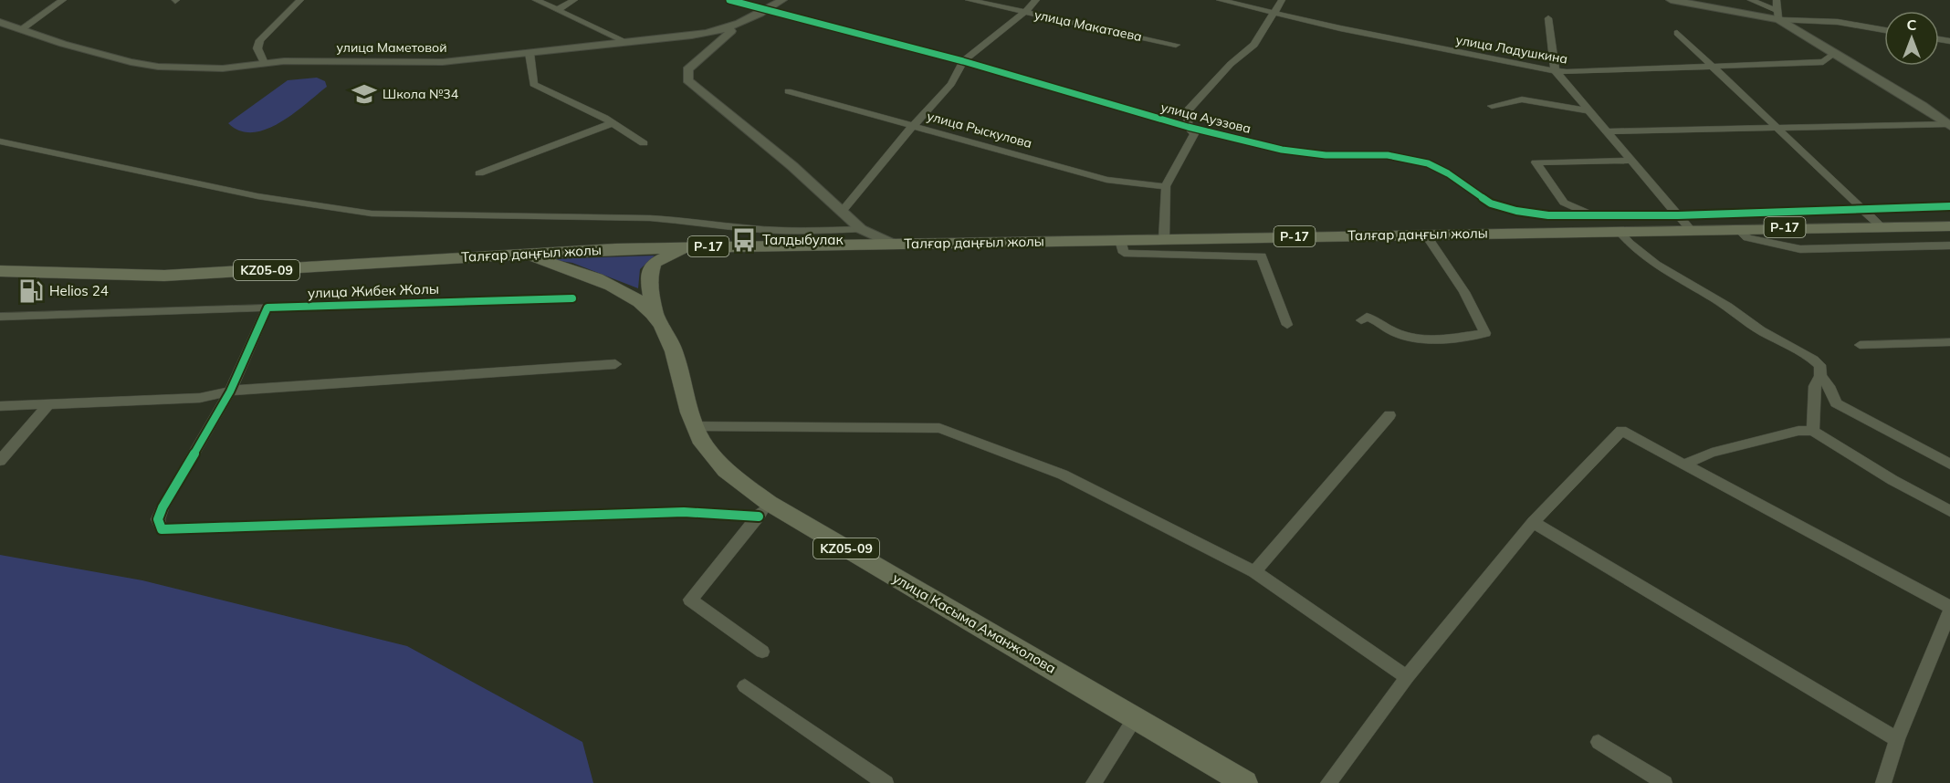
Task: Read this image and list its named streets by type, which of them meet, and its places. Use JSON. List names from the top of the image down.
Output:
{
  "streets": {
    "main road": [
      "P-17",
      "Талғар даңғыл жолы",
      "KZ05-09",
      "улица Касыма Аманжолова"
    ],
    "street": [
      "улица Макатаева",
      "улица Маметовой",
      "улица Ладушкина",
      "улица Ауэзова",
      "улица Рыскулова",
      "улица Жибек Жолы"
    ]
  },
  "crossings": [
    ["улица Маметовой", "улица Ауэзова"],
    ["Талғар даңғыл жолы", "улица Касыма Аманжолова"]
  ],
  "places": {
    "school or university": ["Школа №34"],
    "bus stop": ["Талдыбулак"],
    "fuel station": ["Helios 24"]
  },
  "north": "top"
}
